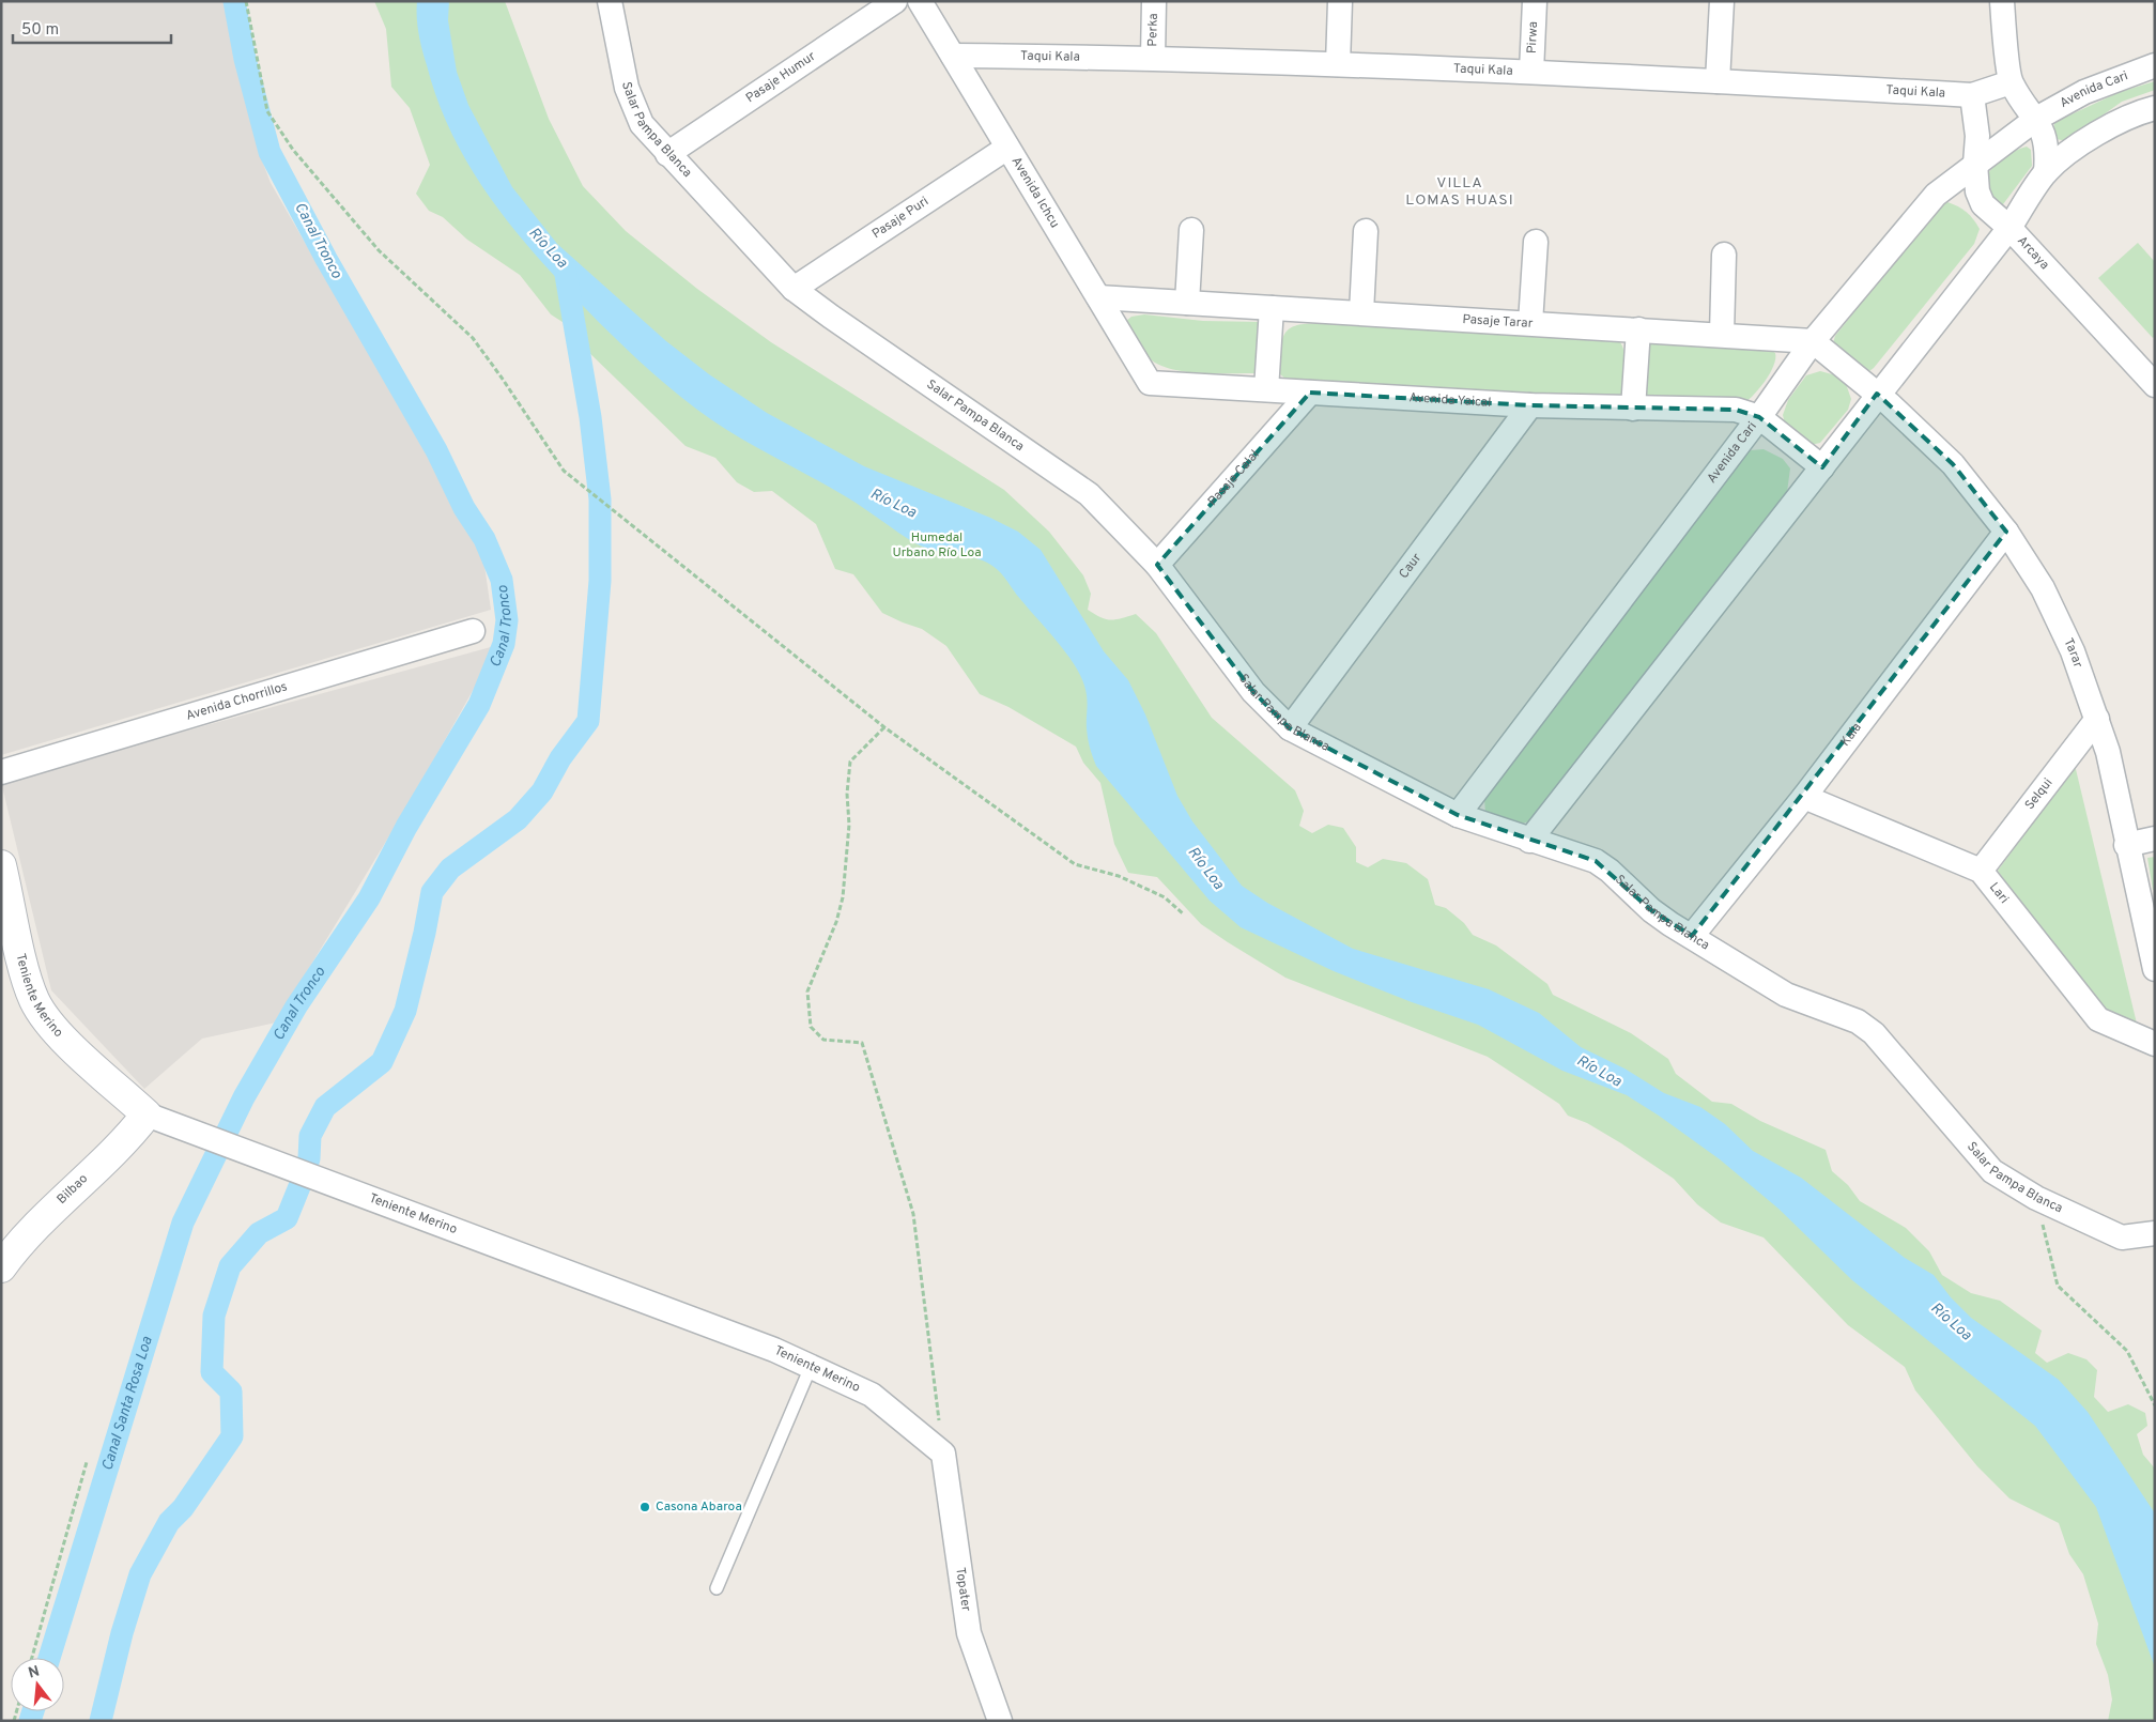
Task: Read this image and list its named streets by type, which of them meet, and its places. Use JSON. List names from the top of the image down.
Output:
{
  "streets": {
    "street": [
      "Perka",
      "Pirwa",
      "Taqui Kala",
      "Pasaje Humur",
      "Avenida Cari",
      "Salar Pampa Blanca",
      "Avenida Ichcu",
      "Pasaje Puri",
      "Arcaya",
      "Pasaje Tarar",
      "Avenida Yaical",
      "Pasaje Calal",
      "Caur",
      "Tarar",
      "Avenida Chorrillos",
      "Kala",
      "Selqui",
      "Lari",
      "Teniente Merino",
      "Bilbao",
      "Topater"
    ]
  },
  "crossings": [
    ["Perka", "Taqui Kala"],
    ["Pirwa", "Taqui Kala"],
    ["Taqui Kala", "Avenida Ichcu"],
    ["Taqui Kala", "Arcaya"],
    ["Pasaje Humur", "Salar Pampa Blanca"],
    ["Avenida Cari", "Salar Pampa Blanca"],
    ["Avenida Cari", "Arcaya"],
    ["Avenida Cari", "Pasaje Tarar"],
    ["Avenida Cari", "Avenida Yaical"],
    ["Salar Pampa Blanca", "Pasaje Puri"],
    ["Salar Pampa Blanca", "Pasaje Calal"],
    ["Salar Pampa Blanca", "Caur"],
    ["Salar Pampa Blanca", "Kala"],
    ["Avenida Ichcu", "Pasaje Puri"],
    ["Avenida Ichcu", "Pasaje Tarar"],
    ["Avenida Ichcu", "Avenida Yaical"],
    ["Avenida Yaical", "Pasaje Calal"],
    ["Avenida Yaical", "Caur"],
    ["Tarar", "Kala"],
    ["Tarar", "Selqui"],
    ["Kala", "Lari"],
    ["Selqui", "Lari"],
    ["Teniente Merino", "Bilbao"],
    ["Teniente Merino", "Topater"]
  ],
  "districts": ["VILLA LOMAS HUASI"],
  "water": ["Canal Tronco", "Río Loa", "Canal Santa Rosa Loa"],
  "parks": ["Humedal Urbano Río Loa"],
  "places": ["Casona Abaroa"],
  "scale_bar": "50 m",
  "north": "top"
}
